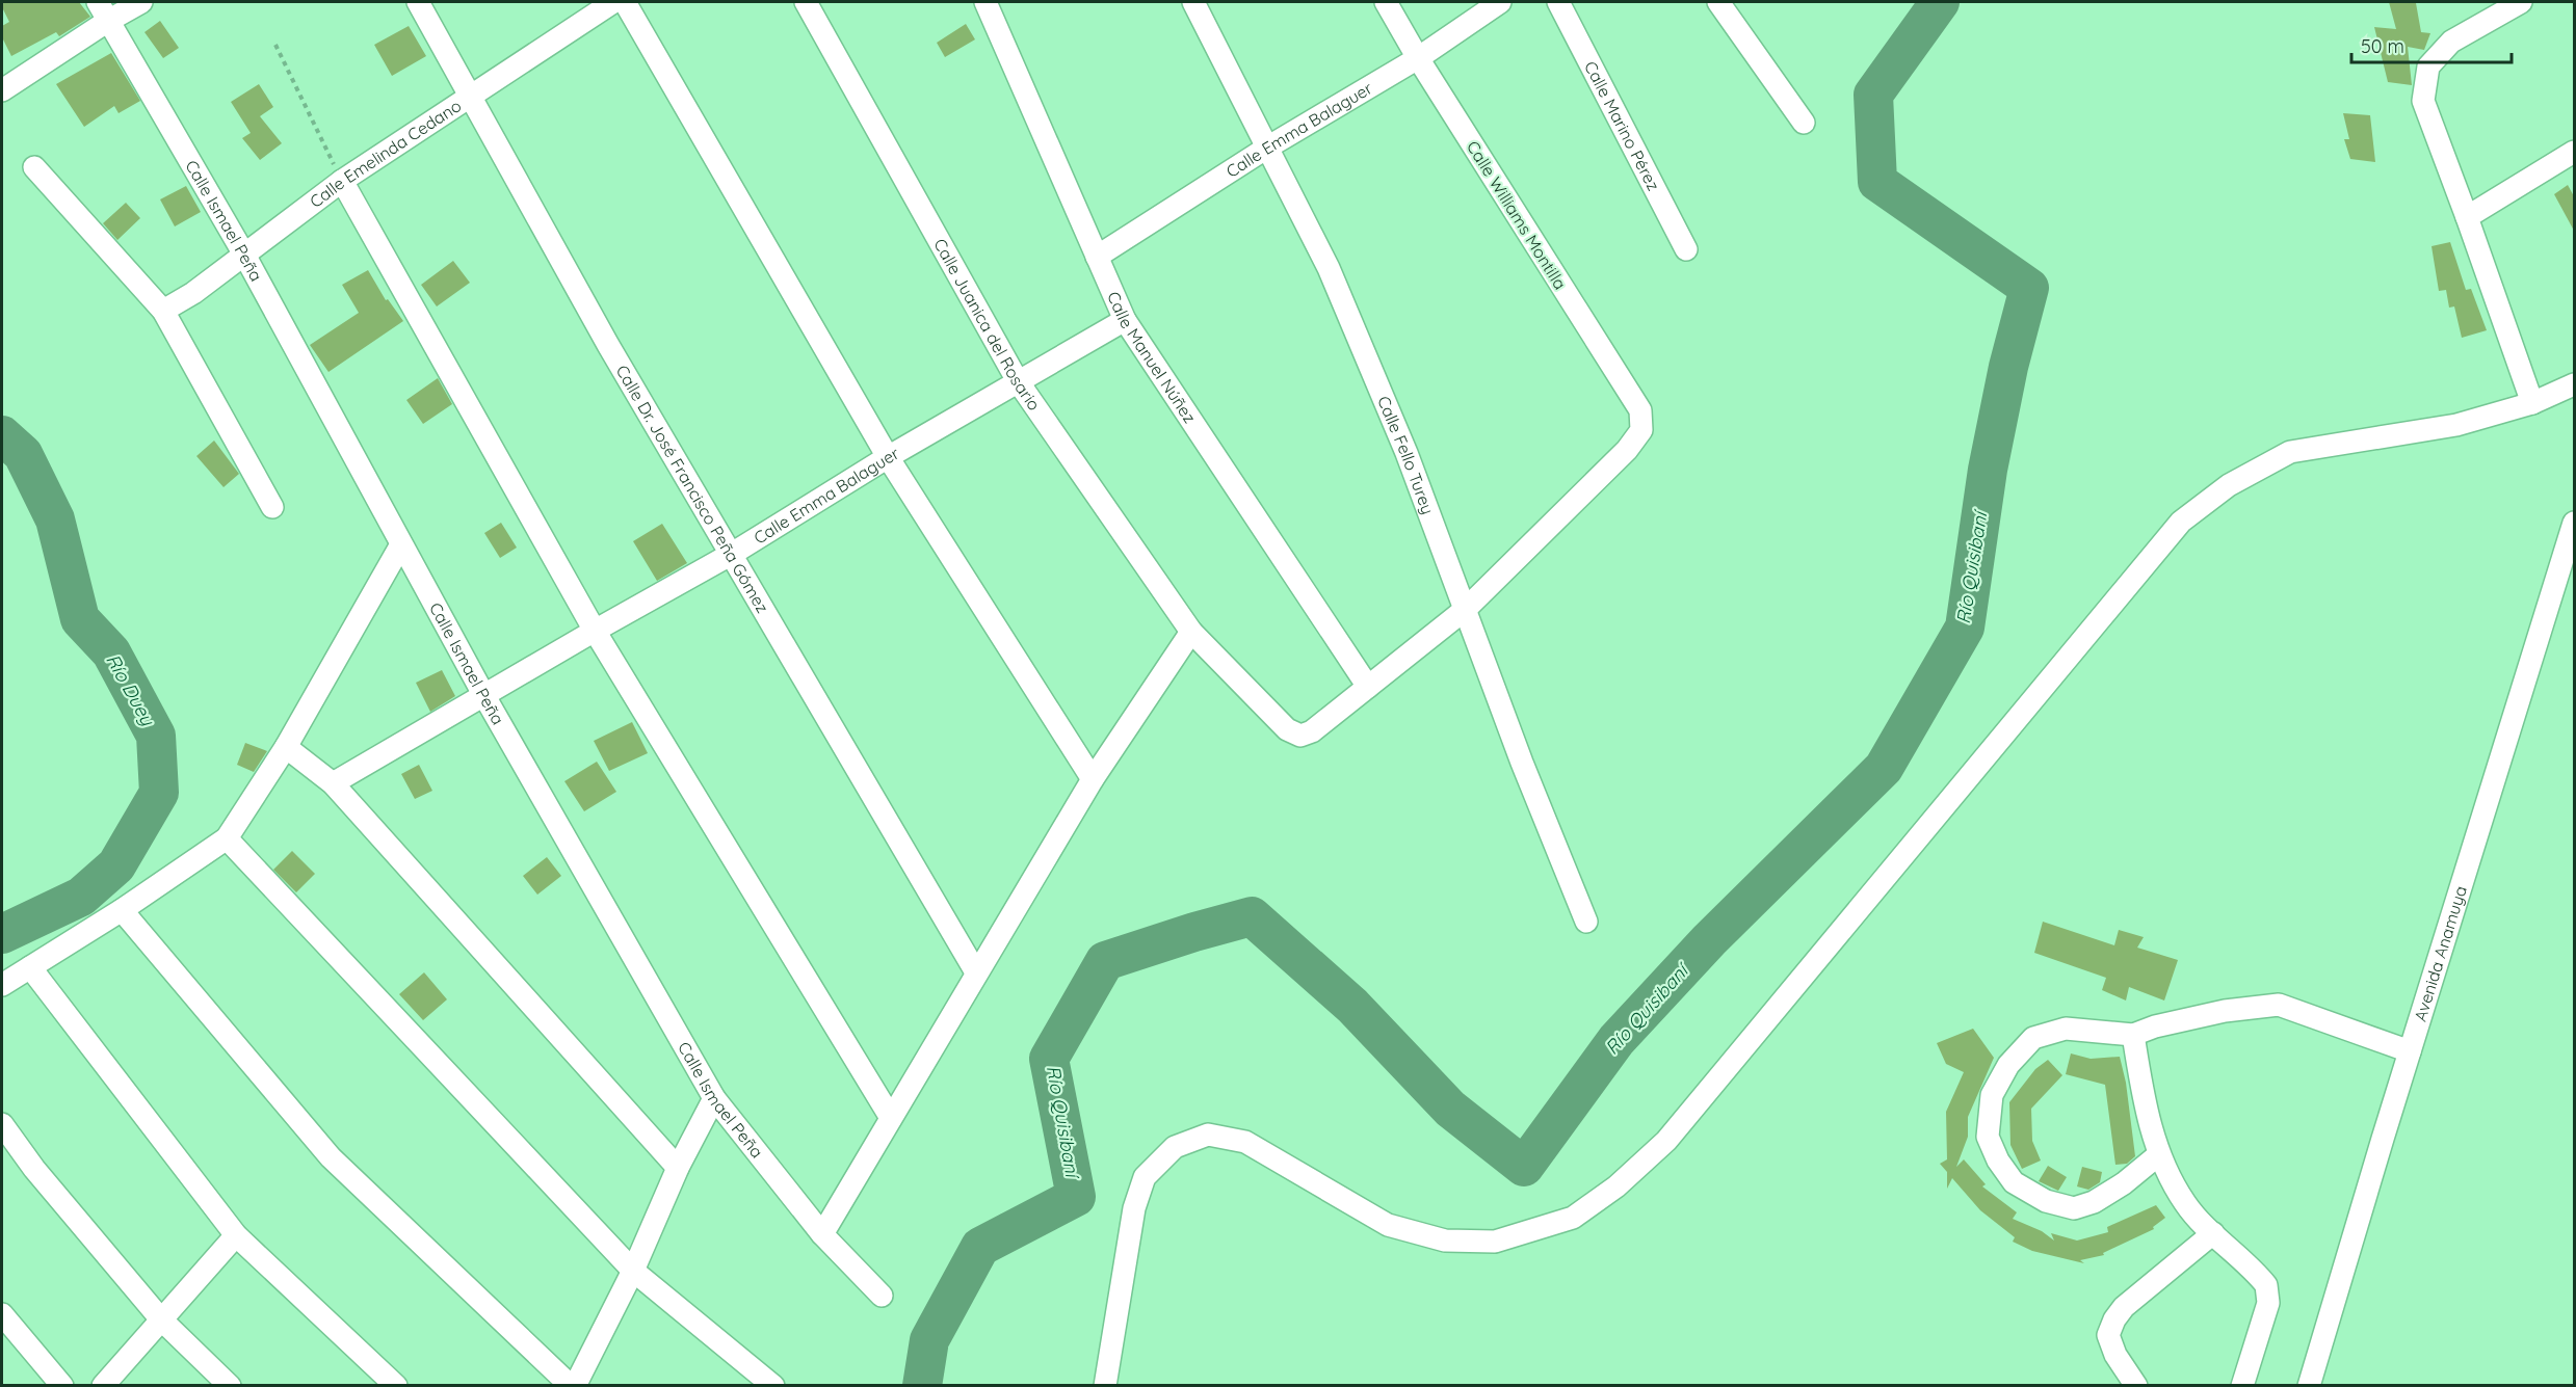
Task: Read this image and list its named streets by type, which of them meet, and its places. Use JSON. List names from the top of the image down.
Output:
{
  "streets": {
    "street": [
      "Calle Marino Pérez",
      "Calle Emma Balaguer",
      "Calle Emelinda Cedano",
      "Calle Williams Montilla",
      "Calle Ismael Peña",
      "Calle Juanica del Rosario",
      "Calle Manuel Núñez",
      "Calle Fello Turey",
      "Calle Dr. José Francisco Peña Gómez",
      "Avenida Anamuya"
    ]
  },
  "crossings": [
    ["Calle Emma Balaguer", "Calle Williams Montilla"],
    ["Calle Emma Balaguer", "Calle Ismael Peña"],
    ["Calle Emma Balaguer", "Calle Juanica del Rosario"],
    ["Calle Emma Balaguer", "Calle Manuel Núñez"],
    ["Calle Emma Balaguer", "Calle Fello Turey"],
    ["Calle Emma Balaguer", "Calle Dr. José Francisco Peña Gómez"],
    ["Calle Emelinda Cedano", "Calle Ismael Peña"],
    ["Calle Emelinda Cedano", "Calle Dr. José Francisco Peña Gómez"],
    ["Calle Williams Montilla", "Calle Fello Turey"],
    ["Calle Juanica del Rosario", "Calle Manuel Núñez"]
  ],
  "water": ["Río Quisibaní", "Río Duey"],
  "scale_bar": "50 m"
}
